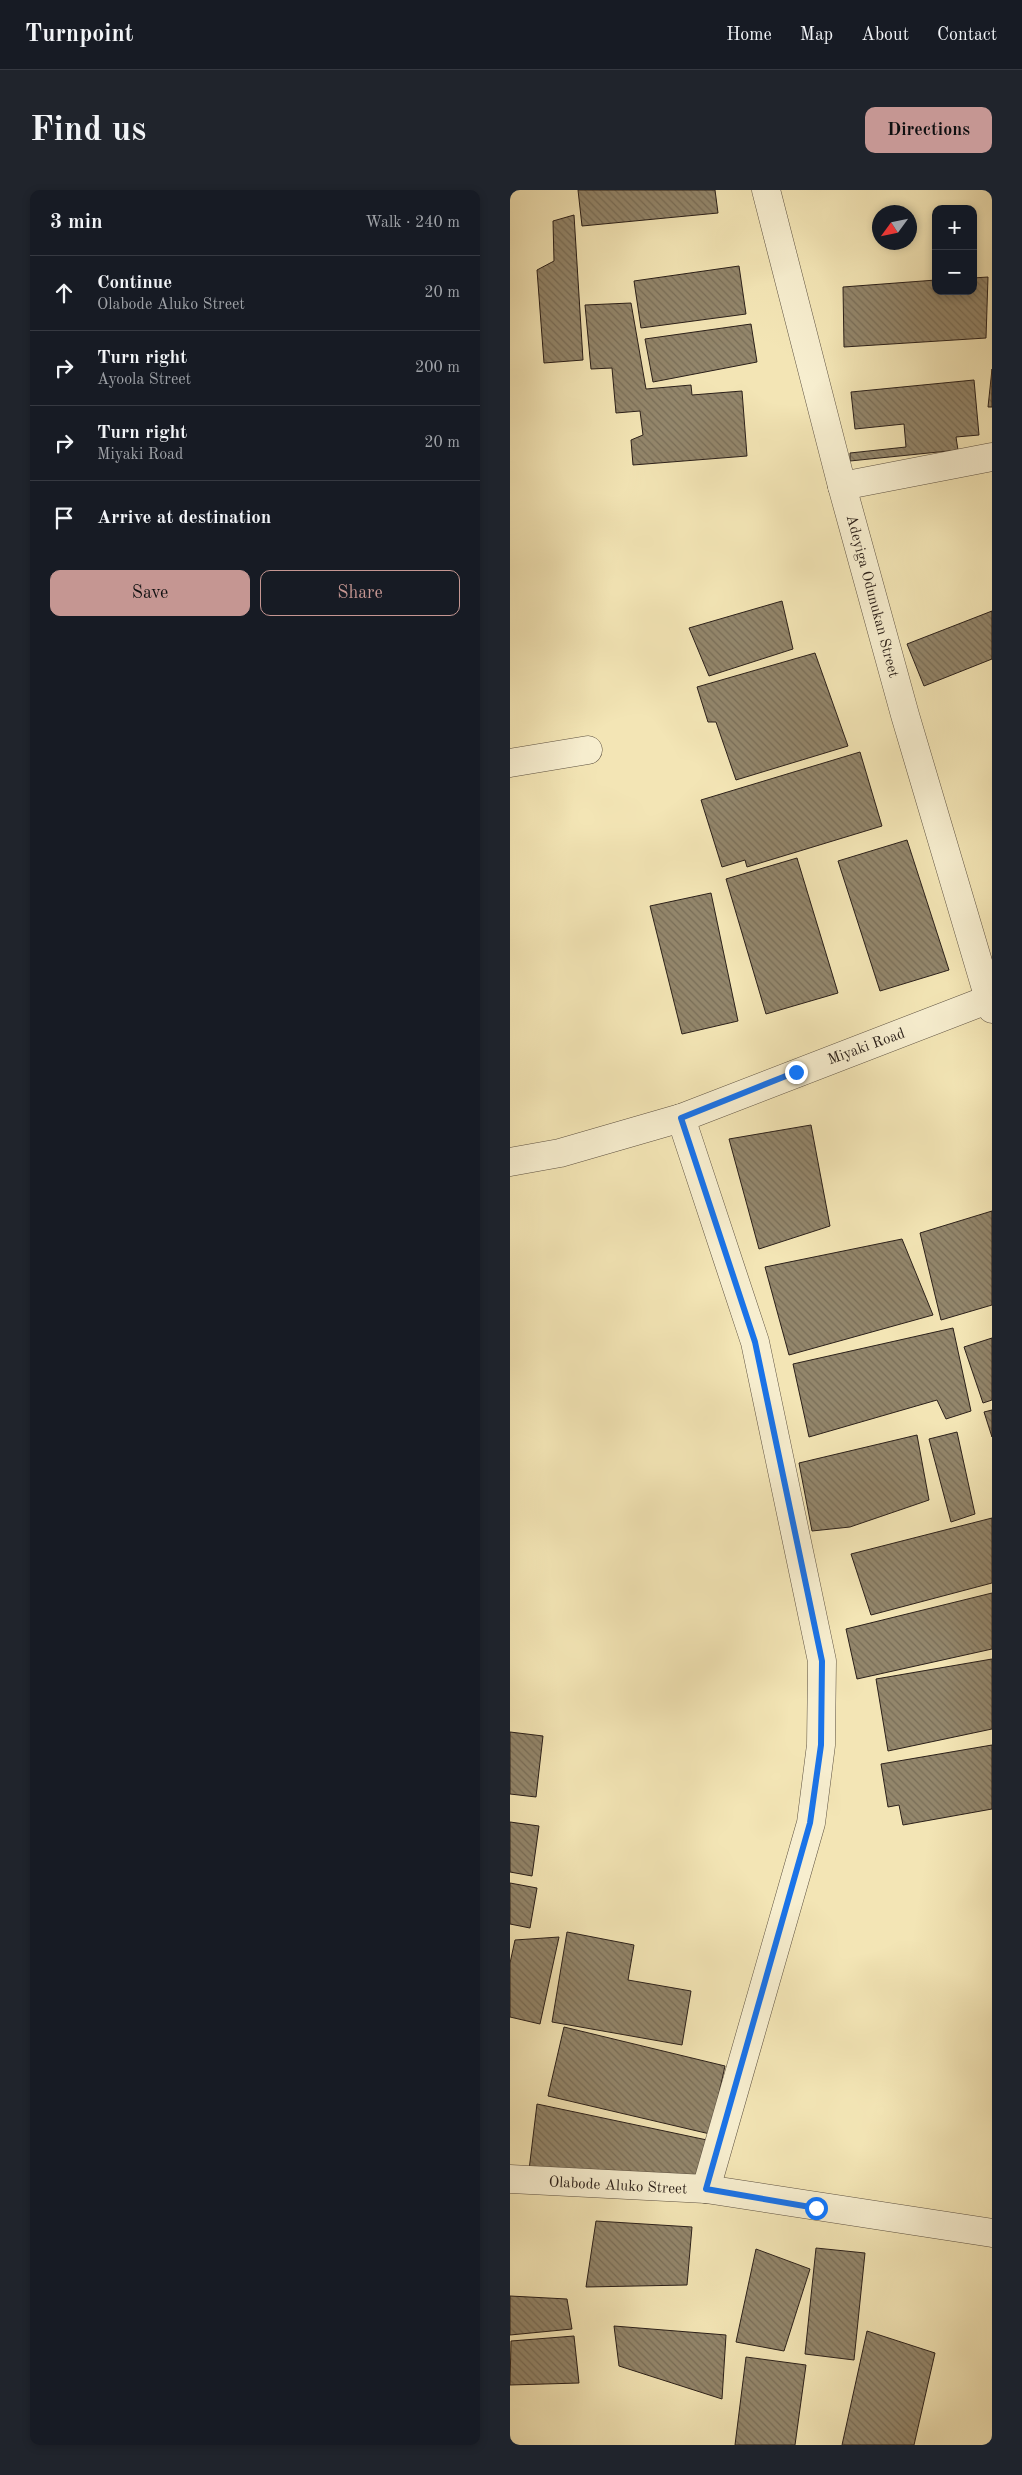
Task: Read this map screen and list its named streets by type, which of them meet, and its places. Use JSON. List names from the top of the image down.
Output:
{
  "streets": {
    "street": ["Adeyiga Odunukan Street", "Miyaki Road", "Olabode Aluko Street"]
  },
  "crossings": [
    ["Adeyiga Odunukan Street", "Miyaki Road"]
  ],
  "north": "bottom left",
  "page": {
    "header": "Turnpoint",
    "nav": [
      "Home",
      "Map",
      "About",
      "Contact"
    ],
    "buttons": [
      "Directions",
      ["Save", "Share"]
    ],
    "title": "Find us",
    "heading": ["3 min", "Walk · 240 m"],
    "map_buttons": ["+", "−"],
    "list": [
      ["Continue", "Olabode Aluko Street", "20 m"],
      ["Turn right", "Ayoola Street", "200 m"],
      ["Turn right", "Miyaki Road", "20 m"],
      "Arrive at destination"
    ]
  }
}
